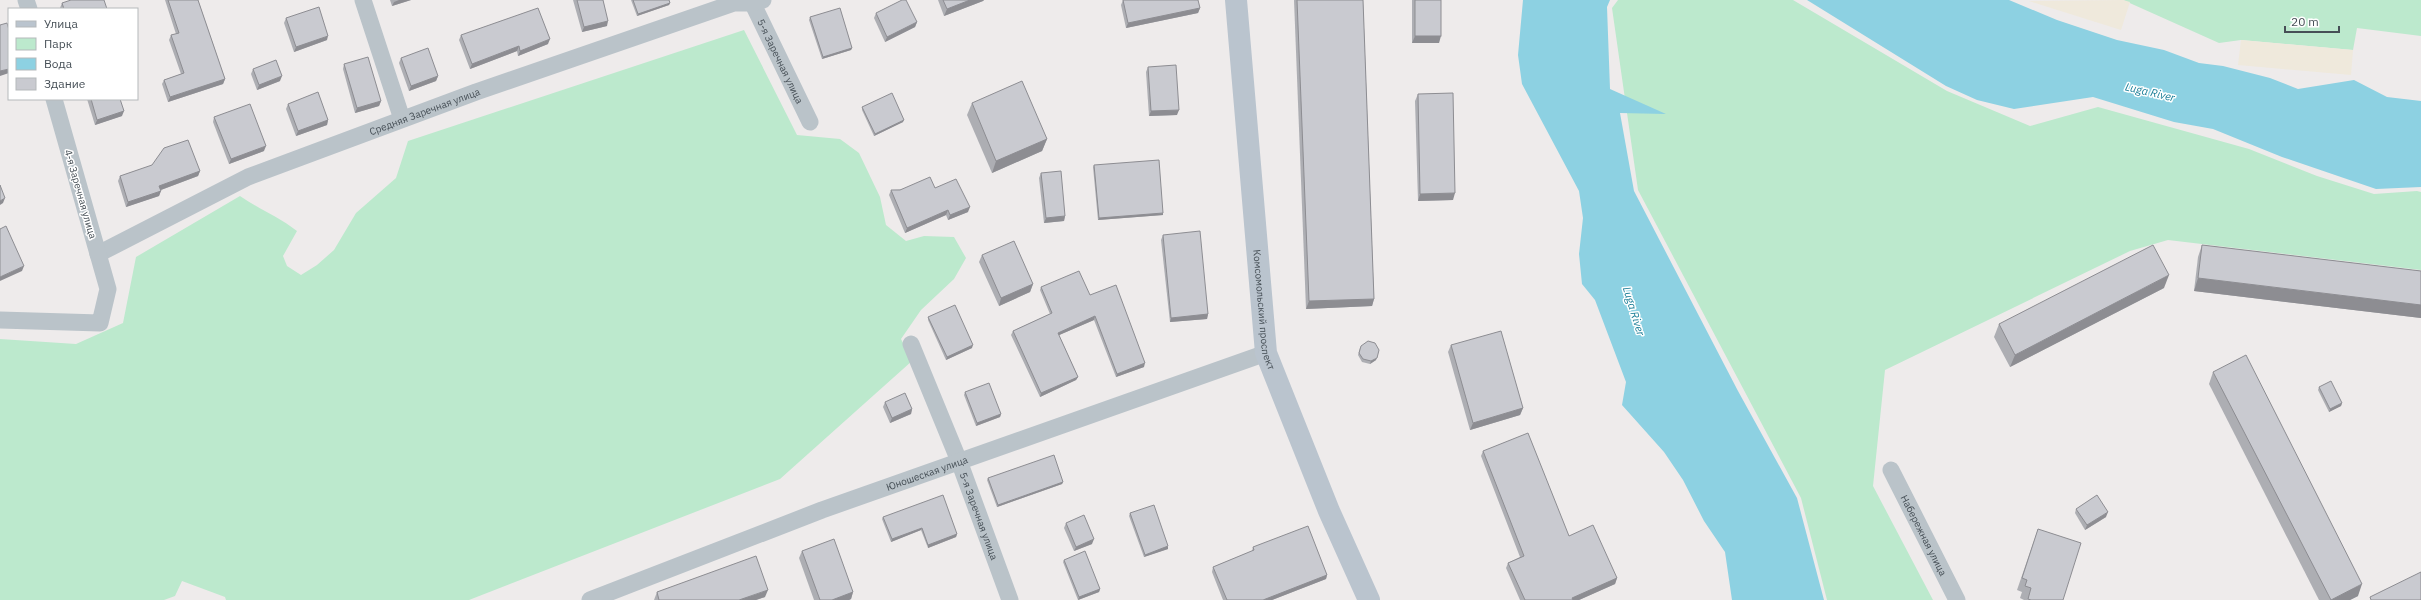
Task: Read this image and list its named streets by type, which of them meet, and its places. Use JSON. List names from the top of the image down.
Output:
{
  "streets": {
    "main road": ["Комсомольский проспект"],
    "street": [
      "5-я Заречная улица",
      "Средняя Заречная улица",
      "4-я Заречная улица",
      "Юношеская улица",
      "Набережная улица"
    ]
  },
  "crossings": [
    ["5-я Заречная улица", "Средняя Заречная улица"],
    ["5-я Заречная улица", "Юношеская улица"],
    ["Средняя Заречная улица", "4-я Заречная улица"],
    ["Комсомольский проспект", "Юношеская улица"]
  ],
  "water": ["Luga River"],
  "legend": [
    "Улица",
    "Парк",
    "Вода",
    "Здание"
  ],
  "scale_bar": "20 m"
}
